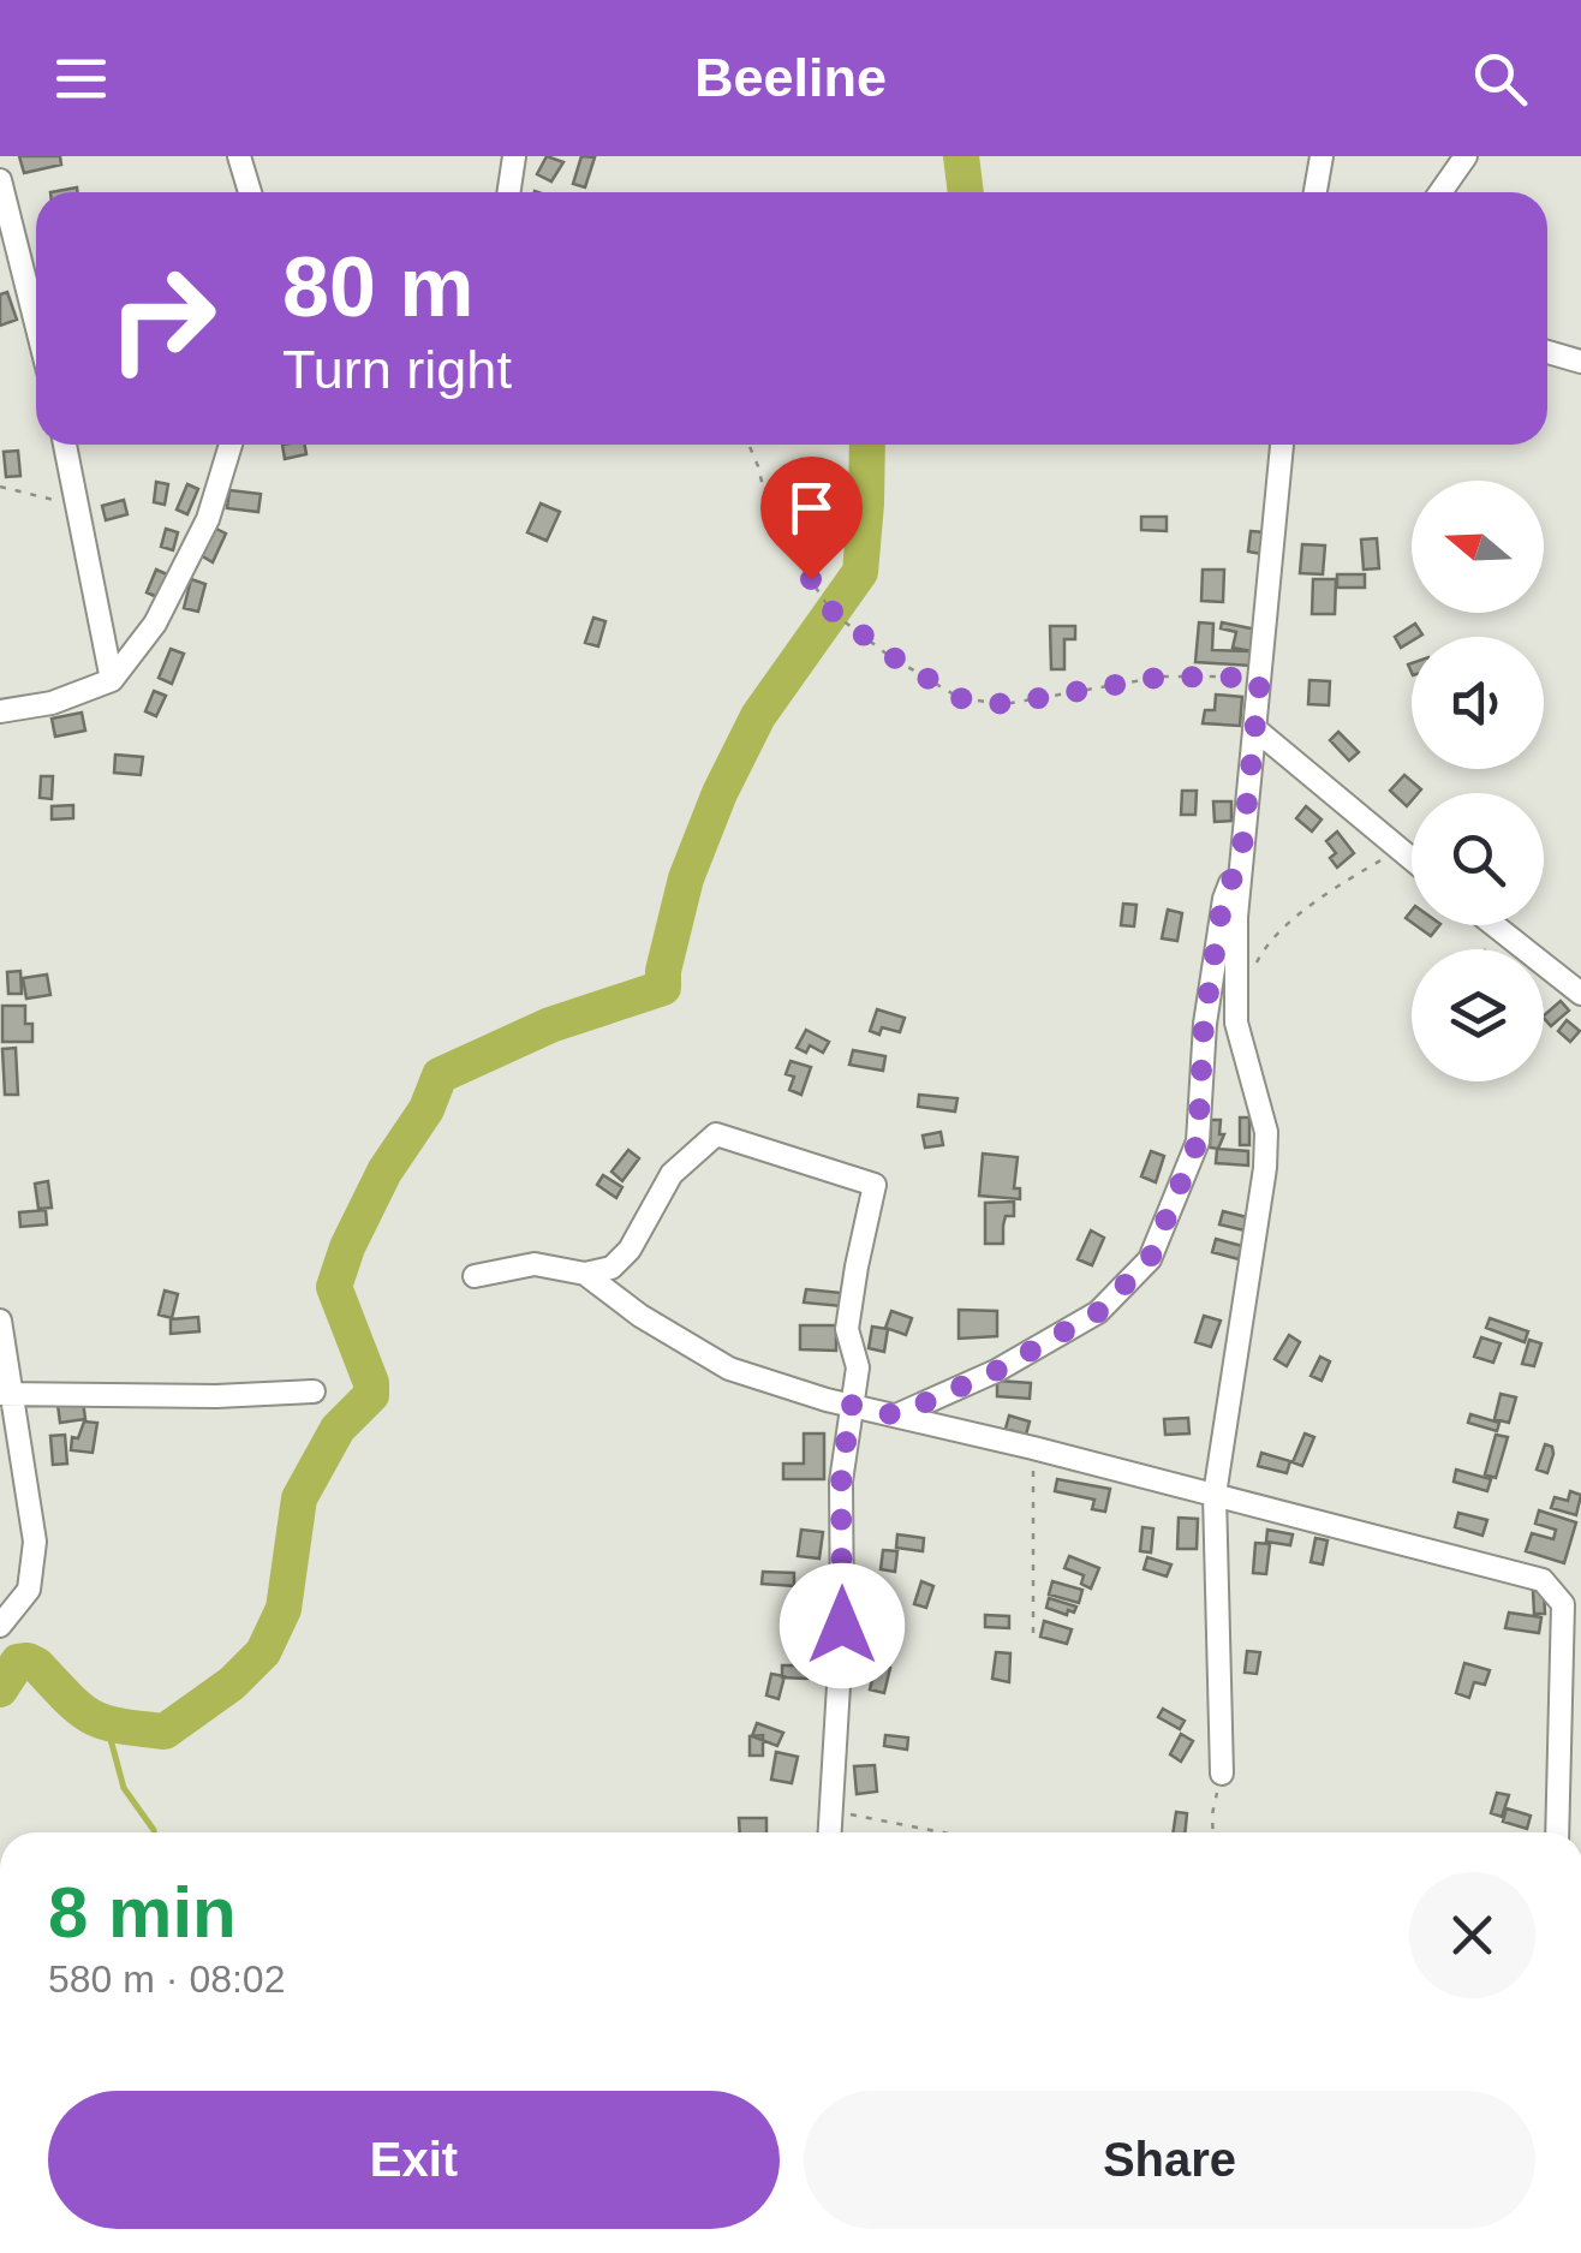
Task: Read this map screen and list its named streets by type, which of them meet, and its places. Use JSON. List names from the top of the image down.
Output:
{
  "north": "left",
  "page": {
    "header": "Beeline",
    "turn": ["80 m", "Turn right"],
    "heading": ["8 min", "580 m · 08:02"],
    "buttons": ["Exit", "Share"]
  }
}
